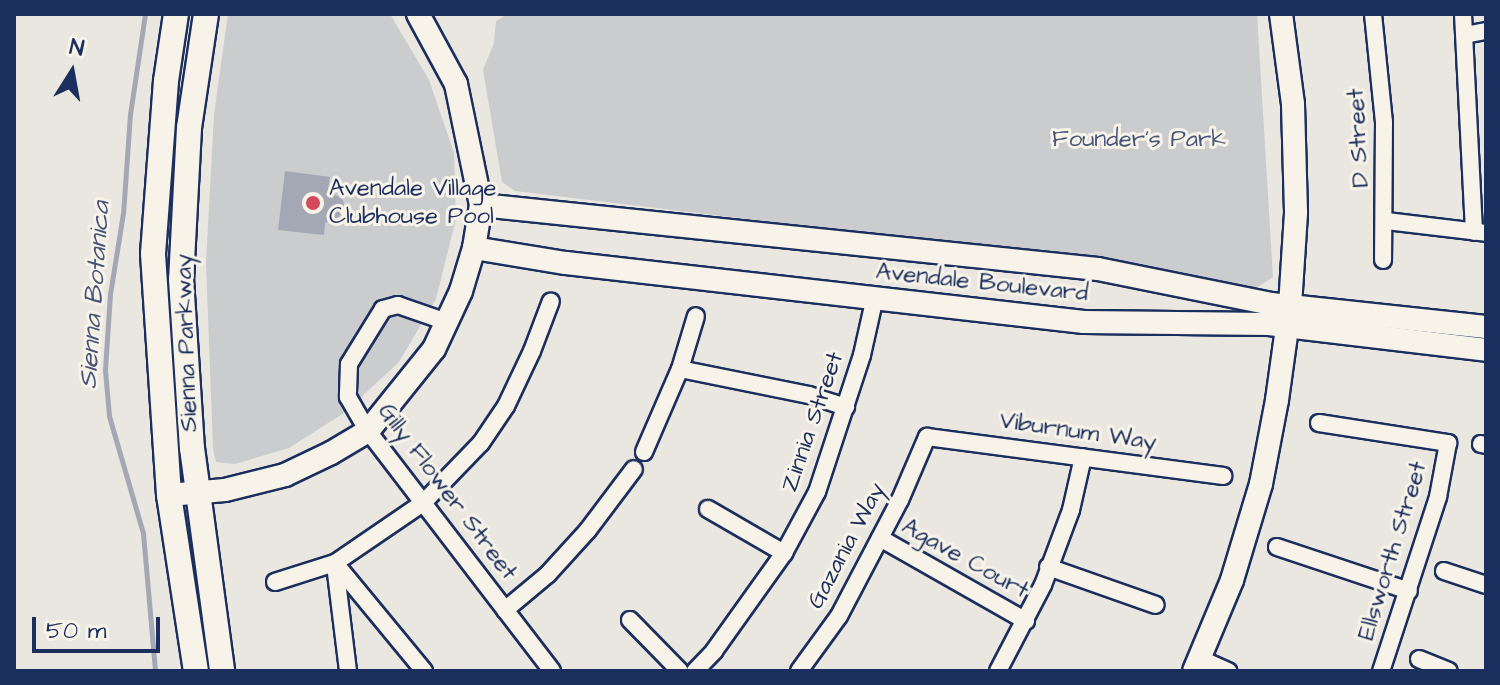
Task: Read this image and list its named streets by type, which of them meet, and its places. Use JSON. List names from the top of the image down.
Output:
{
  "streets": {
    "main road": ["Sienna Parkway"],
    "street": [
      "D Street",
      "Avendale Boulevard",
      "Zinnia Street",
      "Viburnum Way",
      "Gilly Flower Street",
      "Gazania Way",
      "Ellsworth Street",
      "Agave Court"
    ]
  },
  "crossings": [
    ["Avendale Boulevard", "Zinnia Street"],
    ["Viburnum Way", "Gazania Way"],
    ["Gazania Way", "Agave Court"]
  ],
  "water": ["Sienna Botanica"],
  "parks": ["Founder's Park"],
  "places": ["Avendale Village Clubhouse Pool"],
  "scale_bar": "50 m",
  "north": "top"
}
